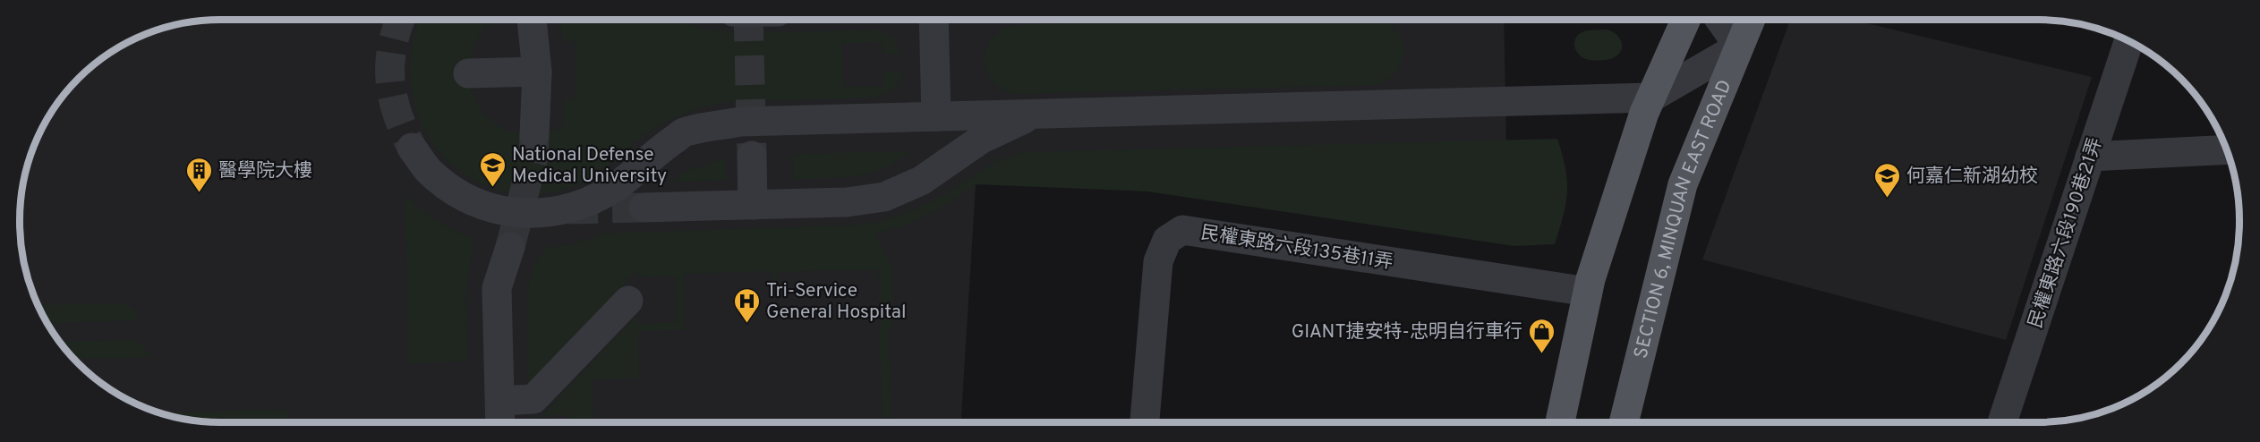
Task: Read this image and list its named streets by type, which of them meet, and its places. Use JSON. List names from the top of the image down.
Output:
{
  "streets": {
    "main road": ["SECTION 6, MINQUAN EAST ROAD"],
    "lane": ["民權東路六段190巷21弄", "民權東路六段135巷11弄"]
  },
  "places": {
    "school or university": ["National Defense Medical University", "何嘉仁新湖幼校"],
    "building": ["醫學院大樓"],
    "hospital": ["Tri-Service General Hospital"],
    "shop": ["GIANT捷安特-忠明自行車行"]
  }
}
